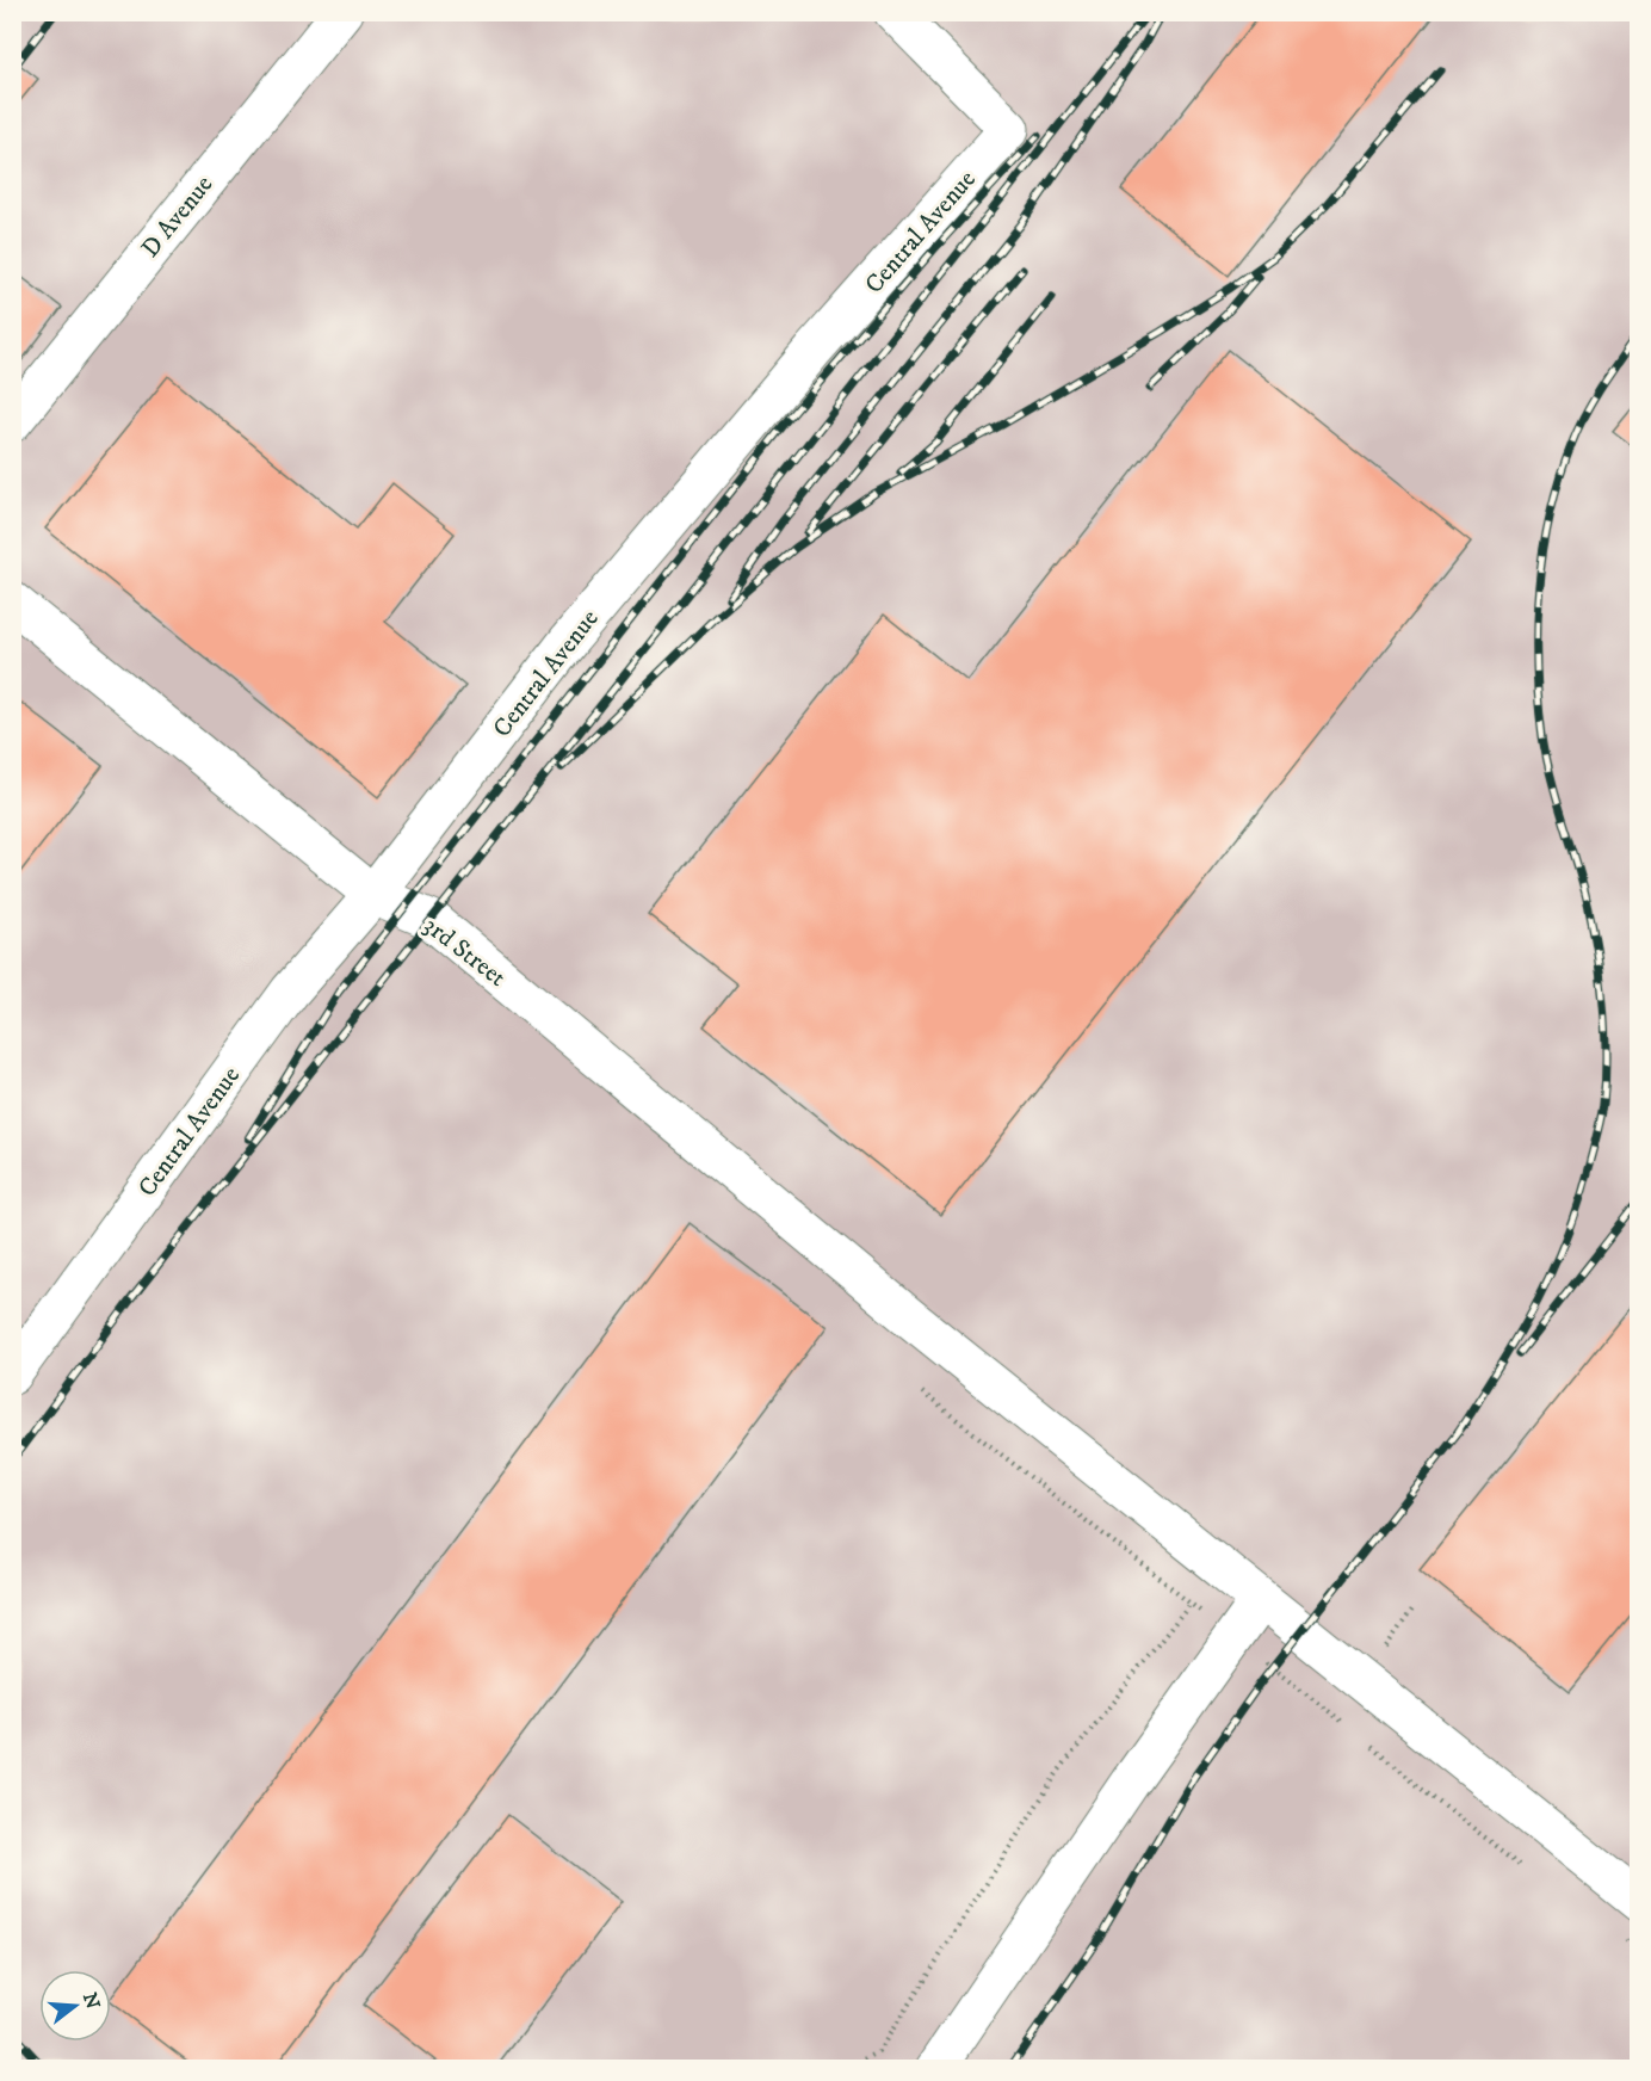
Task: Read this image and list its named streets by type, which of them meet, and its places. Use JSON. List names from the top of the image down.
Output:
{
  "streets": {
    "street": ["D Avenue", "Central Avenue", "3rd Street"]
  },
  "crossings": [
    ["Central Avenue", "3rd Street"]
  ],
  "north": "right"
}
